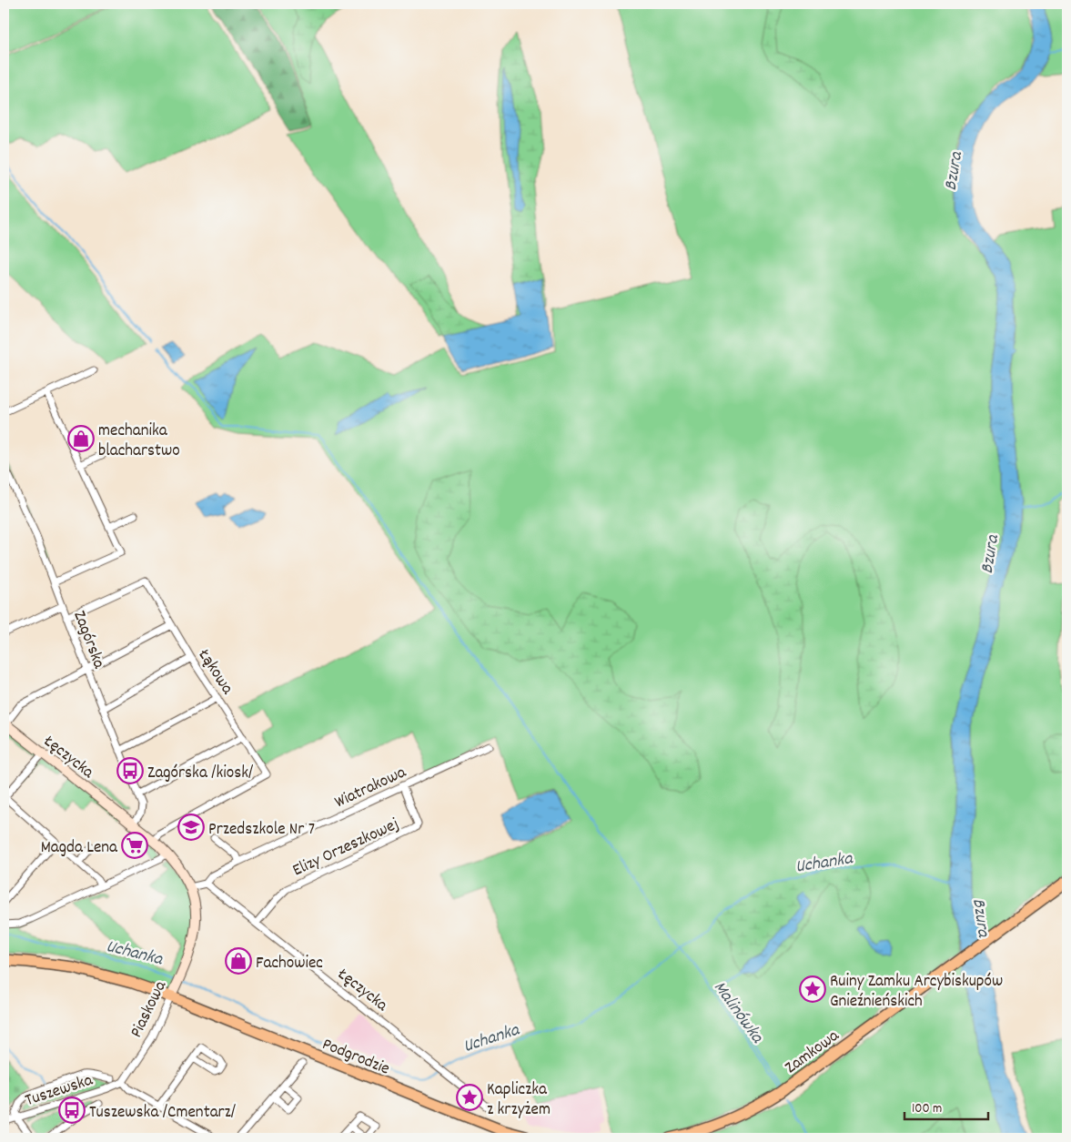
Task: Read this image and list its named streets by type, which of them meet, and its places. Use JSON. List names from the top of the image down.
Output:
{
  "streets": {
    "main road": [
      "Łęczycka",
      "Piaskowa",
      "Zamkowa",
      "Podgrodzie"
    ],
    "street": [
      "Zagórska",
      "Łąkowa",
      "Wiatrakowa",
      "Elizy Orzeszkowej",
      "Tuszewska"
    ]
  },
  "crossings": [
    ["Zagórska", "Łąkowa"],
    ["Zagórska", "Łęczycka"],
    ["Łąkowa", "Łęczycka"],
    ["Łęczycka", "Wiatrakowa"],
    ["Łęczycka", "Elizy Orzeszkowej"],
    ["Łęczycka", "Piaskowa"],
    ["Wiatrakowa", "Elizy Orzeszkowej"],
    ["Wiatrakowa", "Piaskowa"],
    ["Piaskowa", "Podgrodzie"],
    ["Piaskowa", "Tuszewska"]
  ],
  "water": ["Bzura", "Uchanka", "Malinówka"],
  "places": {
    "shop": ["mechanika blacharstwo", "Fachowiec"],
    "bus stop": ["Zagórska /kiosk/", "Tuszewska /Cmentarz/"],
    "school or university": ["Przedszkole Nr 7"],
    "supermarket": ["Magda Lena"],
    "place": ["Ruiny Zamku Arcybiskupów Gnieźnieńskich", "Kapliczka z krzyżem"]
  },
  "scale_bar": "100 m"
}
